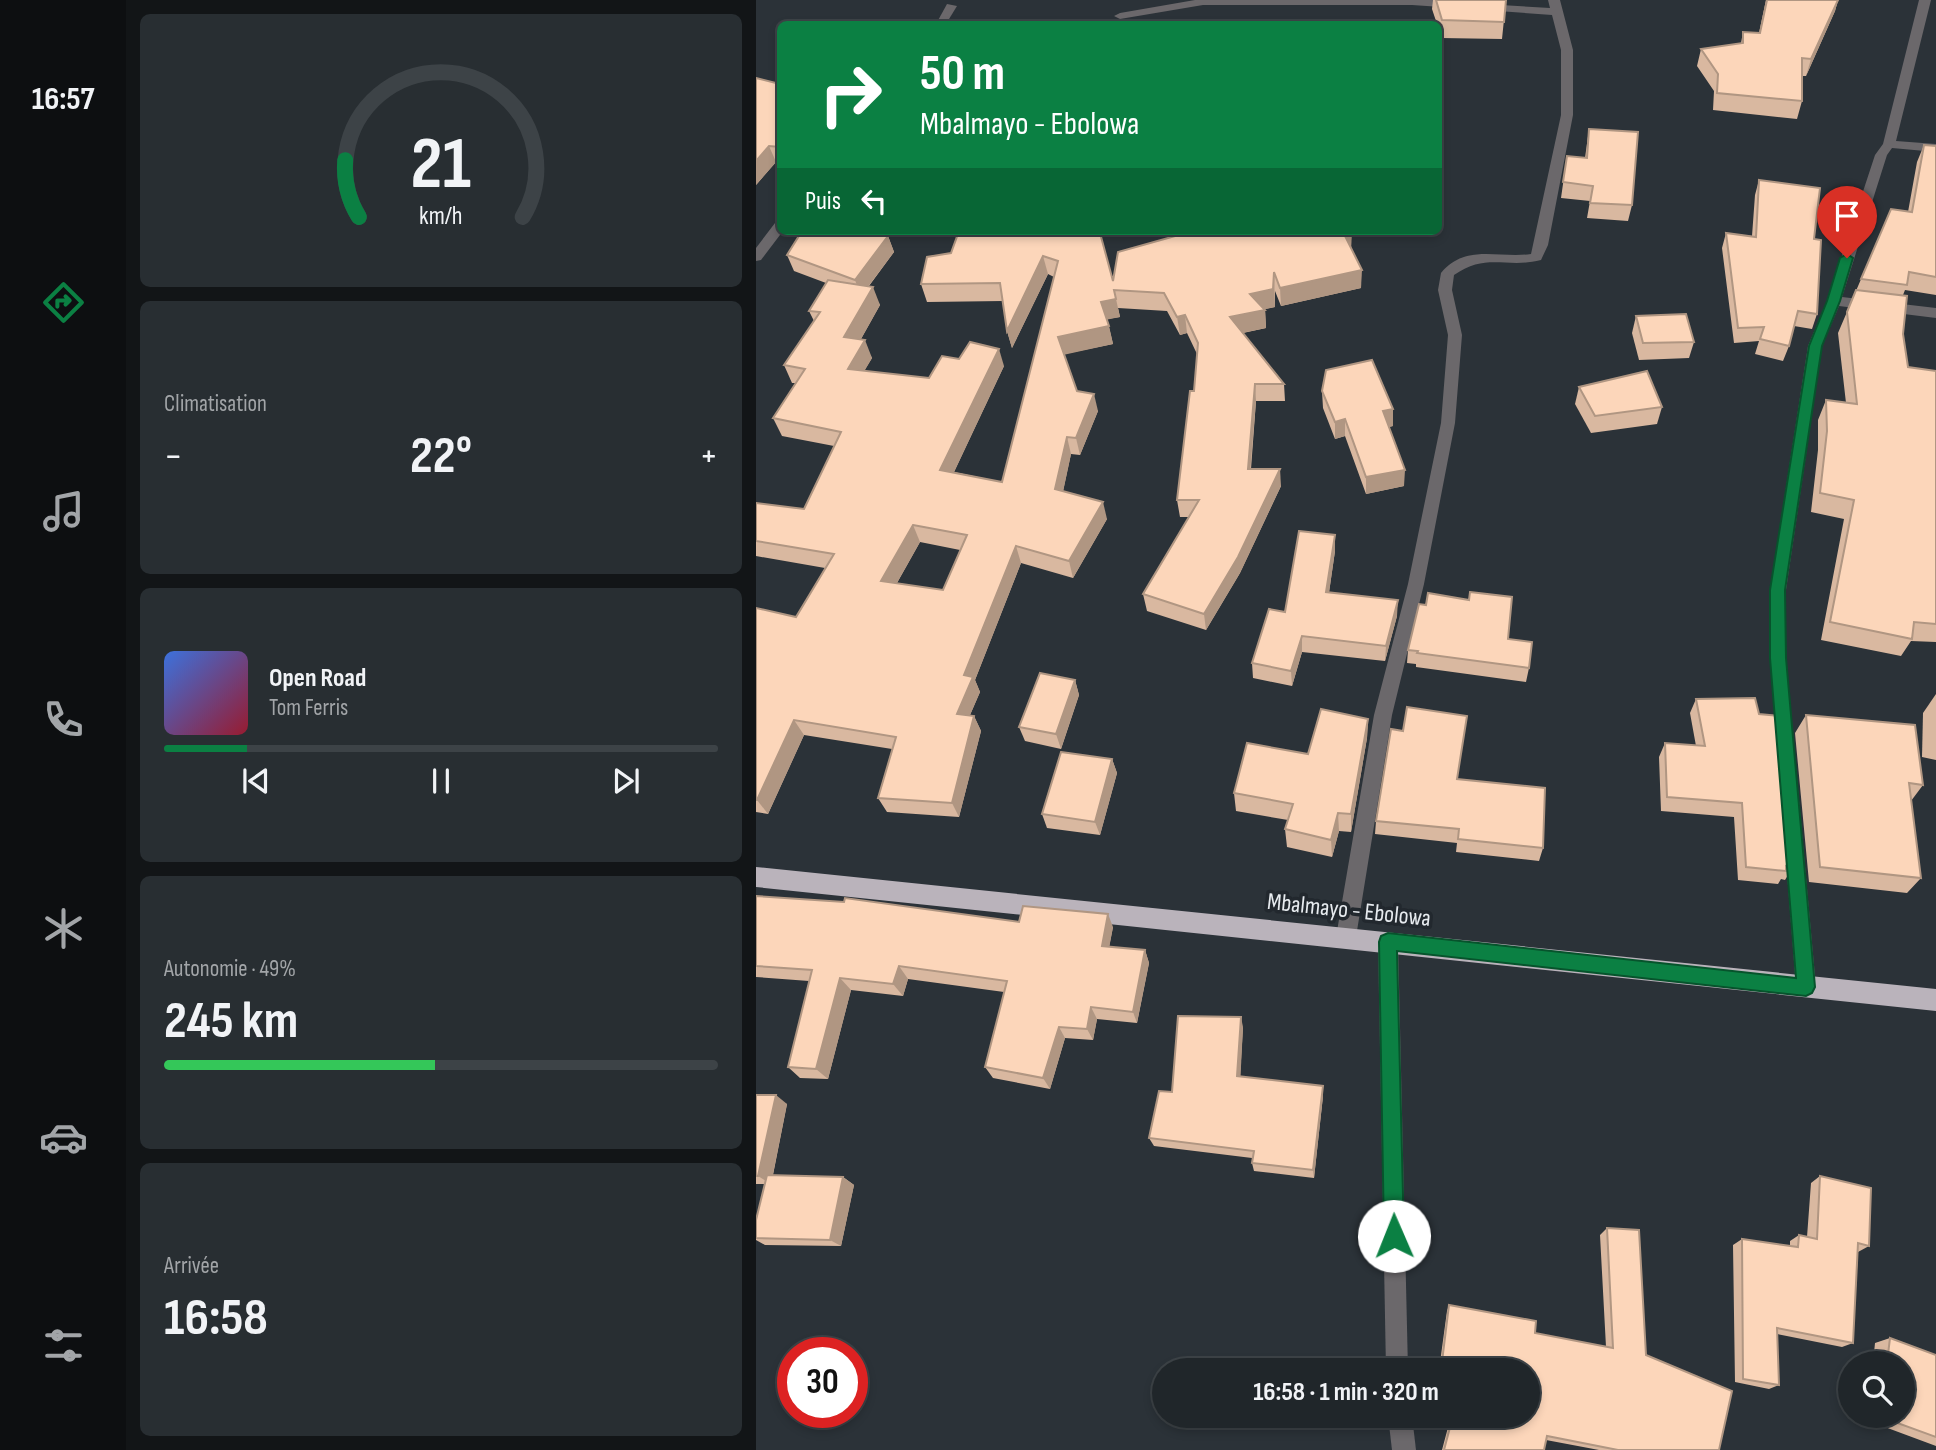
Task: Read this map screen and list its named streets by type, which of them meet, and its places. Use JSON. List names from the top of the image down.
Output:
{
  "streets": {
    "highway": ["Mbalmayo - Ebolowa"]
  },
  "page": {
    "tabs": "16:57",
    "turn": ["50 m", "Mbalmayo - Ebolowa"],
    "then": "Puis",
    "tile": [
      "Climatisation",
      ["Autonomie · 49%", "245 km"],
      ["Arrivée", "16:58"]
    ],
    "heat": ["−", "22°", "+"],
    "song": ["Open Road", "Tom Ferris"],
    "limit": "30",
    "trip": "16:58 · 1 min · 320 m",
    "gauge": ["21", "km/h"]
  }
}
